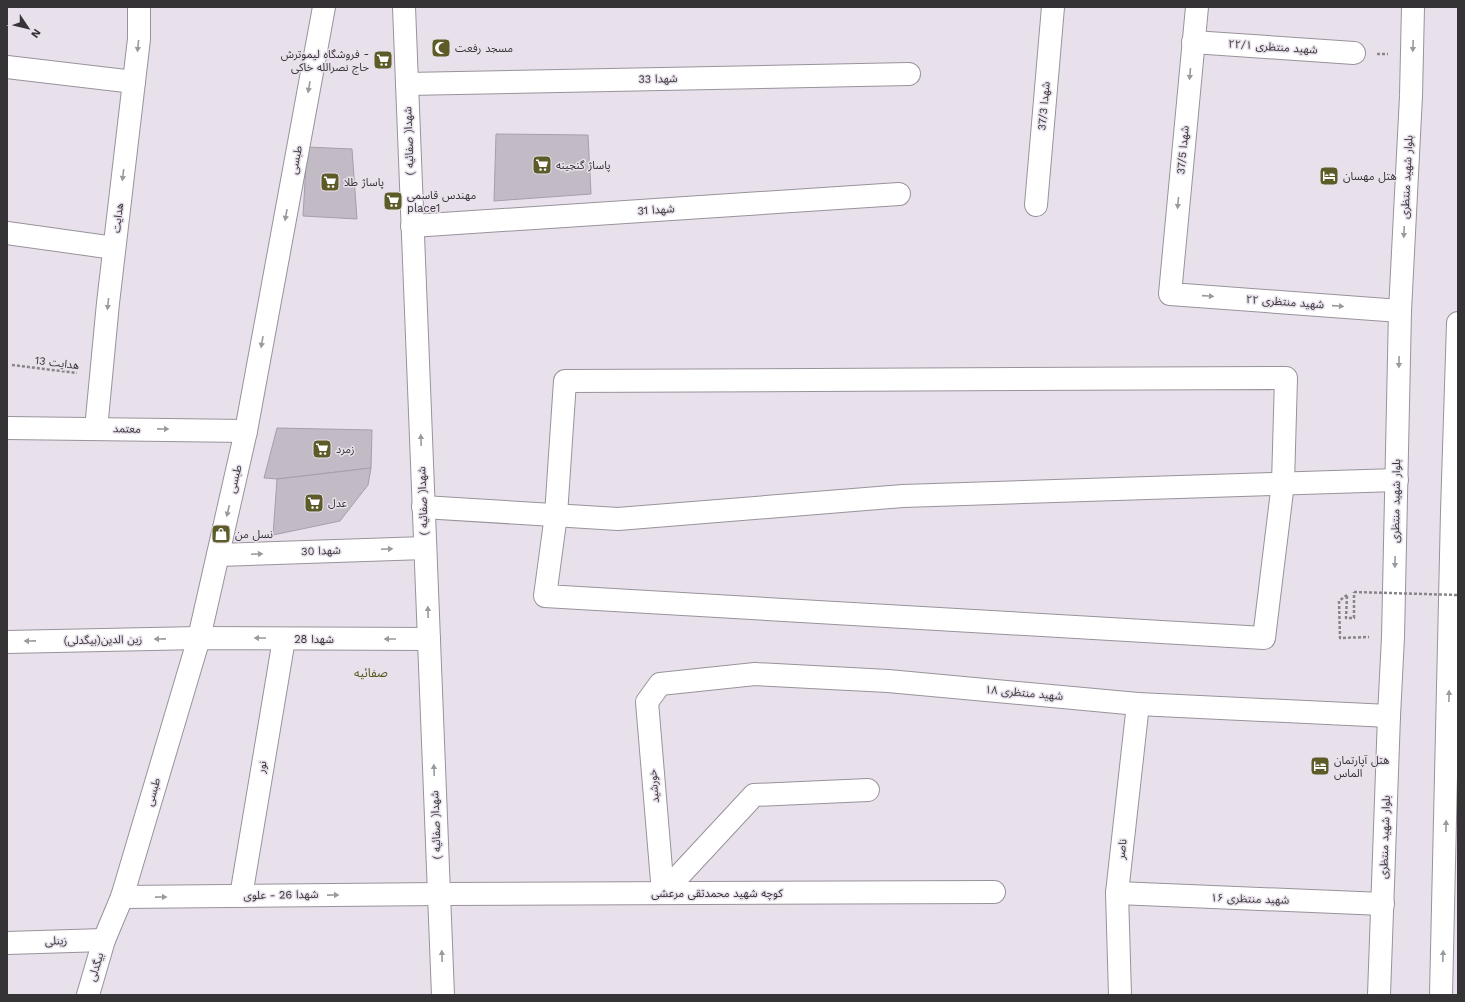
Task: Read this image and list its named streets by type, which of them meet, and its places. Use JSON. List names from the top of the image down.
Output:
{
  "streets": {
    "street": [
      "شهید منتظری ۲۲/۱",
      "شهدا 33",
      "شهدا 37/3",
      "شهدا( صفائیه )",
      "شهدا 37/5",
      "طبسی",
      "بلوار شهید منتظری",
      "شهدا 31",
      "هدایت",
      "شهید منتظری ۲۲",
      "معتمد",
      "شهدا 30",
      "شهدا 28",
      "زین الدین(بیگدلی)",
      "شهید منتظری ۱۸",
      "نور",
      "خورشید",
      "ناصر",
      "کوچه شهید محمدتقی مرعشی",
      "شهدا 26 - علوی",
      "شهید منتظری ۱۶",
      "زینلی",
      "بیگدلی"
    ],
    "path": ["هدایت 13"]
  },
  "crossings": [
    ["شهید منتظری ۲۲/۱", "شهدا 37/5"],
    ["شهدا 33", "شهدا( صفائیه )"],
    ["شهدا( صفائیه )", "شهدا 31"],
    ["شهدا( صفائیه )", "شهدا 30"],
    ["شهدا( صفائیه )", "شهدا 28"],
    ["شهدا( صفائیه )", "کوچه شهید محمدتقی مرعشی"],
    ["شهدا( صفائیه )", "شهدا 26 - علوی"],
    ["شهدا 37/5", "شهید منتظری ۲۲"],
    ["طبسی", "معتمد"],
    ["طبسی", "شهدا 30"],
    ["طبسی", "شهدا 28"],
    ["طبسی", "زین الدین(بیگدلی)"],
    ["طبسی", "شهدا 26 - علوی"],
    ["طبسی", "زینلی"],
    ["طبسی", "بیگدلی"],
    ["بلوار شهید منتظری", "شهید منتظری ۲۲"],
    ["بلوار شهید منتظری", "شهید منتظری ۱۸"],
    ["بلوار شهید منتظری", "شهید منتظری ۱۶"],
    ["هدایت", "هدایت 13"],
    ["هدایت", "معتمد"],
    ["شهدا 28", "زین الدین(بیگدلی)"],
    ["شهدا 28", "نور"],
    ["شهید منتظری ۱۸", "خورشید"],
    ["شهید منتظری ۱۸", "ناصر"],
    ["نور", "شهدا 26 - علوی"],
    ["خورشید", "کوچه شهید محمدتقی مرعشی"],
    ["ناصر", "شهید منتظری ۱۶"],
    ["کوچه شهید محمدتقی مرعشی", "شهدا 26 - علوی"],
    ["زینلی", "بیگدلی"]
  ],
  "one_way": [
    "شهدا( صفائیه )",
    "شهدا 37/5",
    "طبسی",
    "هدایت",
    "معتمد",
    "شهدا 30",
    "شهدا 28",
    "زین الدین(بیگدلی)",
    "شهدا 26 - علوی"
  ],
  "districts": ["صفائیه"],
  "places": {
    "mosque": ["مسجد رفعت"],
    "supermarket": [
      "فروشگاه لیموترش - حاج نصرالله خاکی",
      "پاساژ گنجینه",
      "پاساژ طلا",
      "مهندس قاسمی place1",
      "زمرد",
      "عدل"
    ],
    "hotel": ["هتل مهسان", "هتل آپارتمان الماس"],
    "shop": ["نسل من"]
  },
  "north": "bottom right"
}
